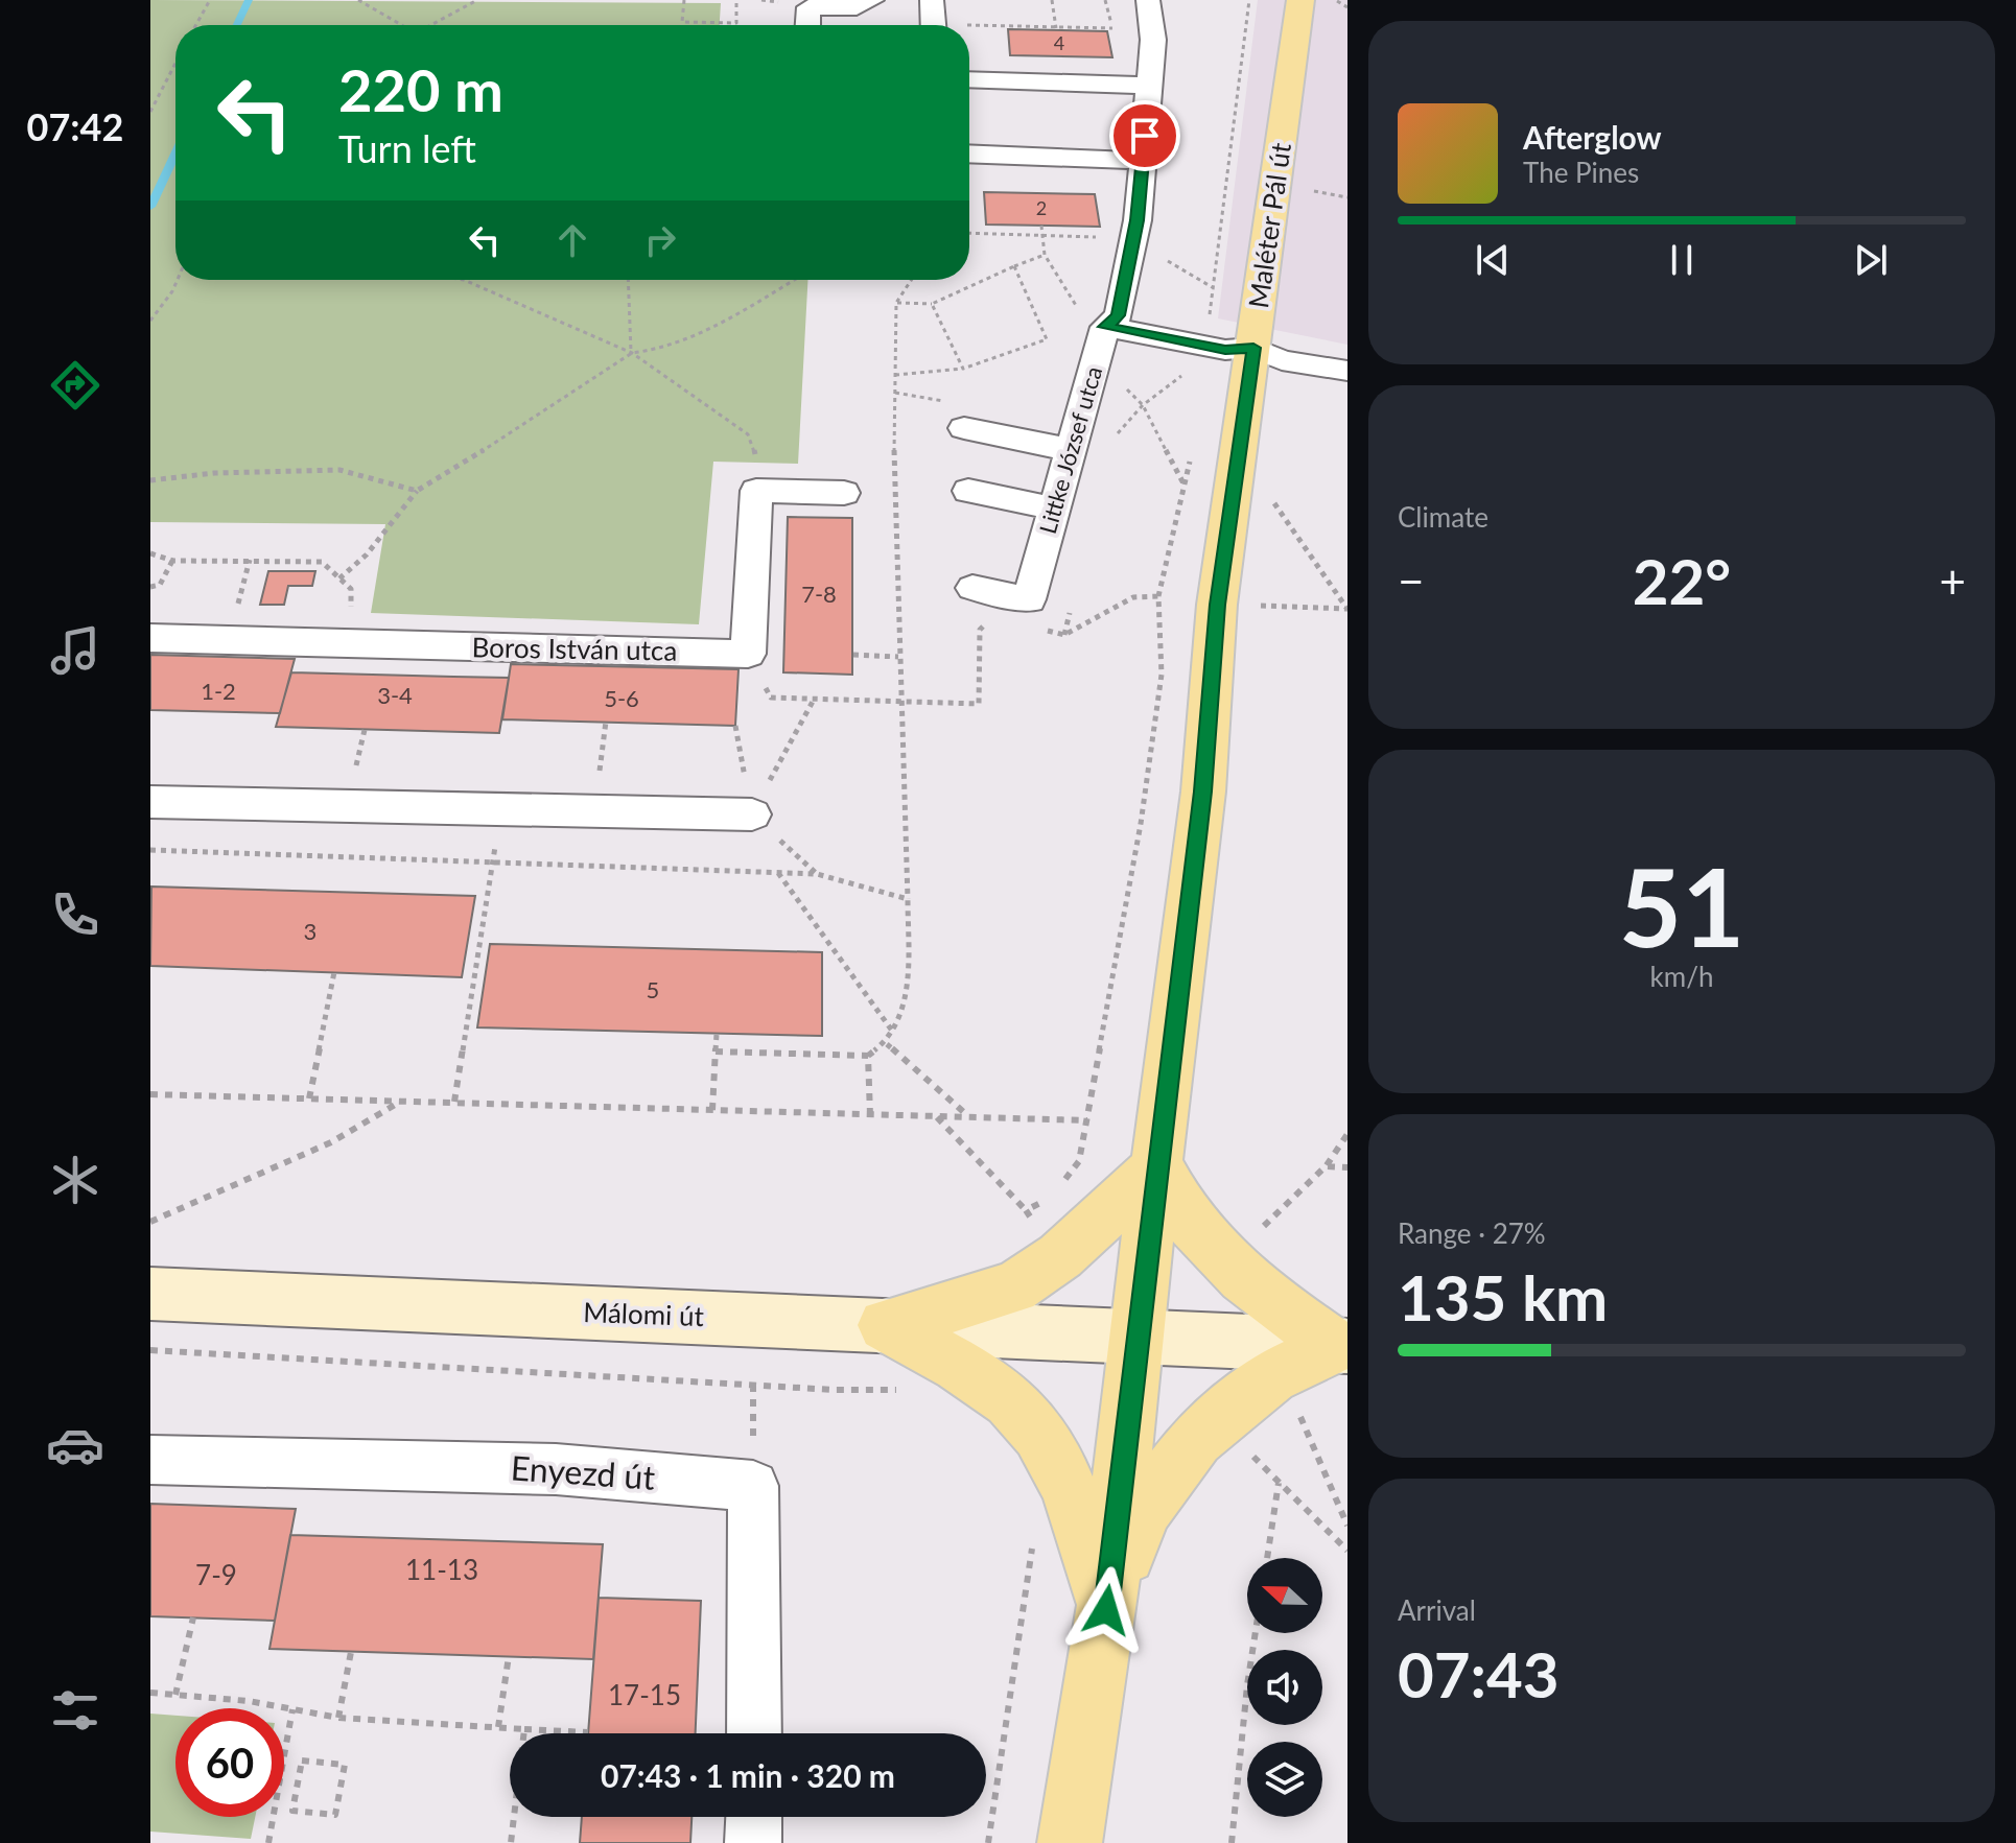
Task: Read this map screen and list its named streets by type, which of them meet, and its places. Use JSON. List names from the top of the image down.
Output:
{
  "streets": {
    "main road": ["Maléter Pál út"],
    "street": [
      "Littke József utca",
      "Boros István utca",
      "Málomi út",
      "Enyezd út"
    ]
  },
  "crossings": [
    ["Maléter Pál út", "Málomi út"]
  ],
  "house_numbers": [
    "4",
    "2",
    "7-8",
    "1-2",
    "3-4",
    "5-6",
    "3",
    "5",
    "11-13",
    "7-9",
    "17-15"
  ],
  "north": "left",
  "page": {
    "tabs": "07:42",
    "turn": ["220 m", "Turn left"],
    "song": ["Afterglow", "The Pines"],
    "tile": [
      "Climate",
      ["51", "km/h"],
      ["Range · 27%", "135 km"],
      ["Arrival", "07:43"]
    ],
    "heat": ["−", "22°", "+"],
    "limit": "60",
    "trip": "07:43 · 1 min · 320 m"
  }
}
